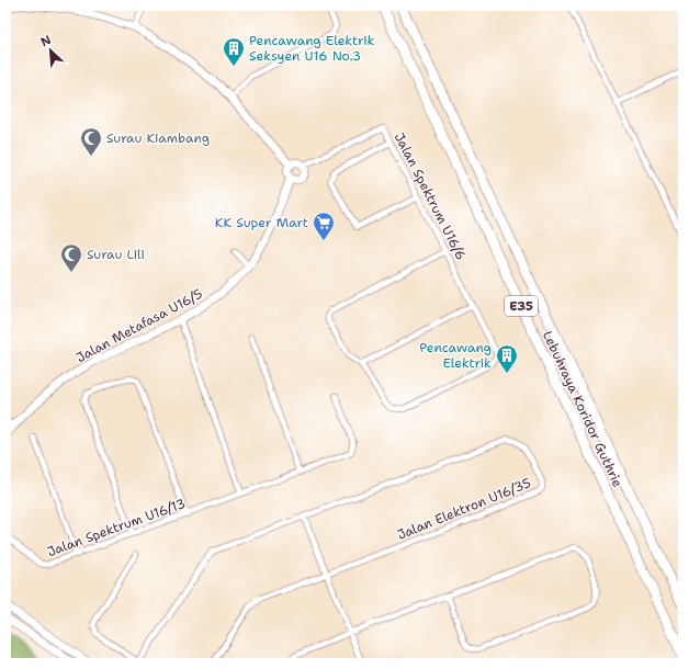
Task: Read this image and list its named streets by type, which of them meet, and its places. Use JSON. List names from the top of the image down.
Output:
{
  "streets": {
    "highway": ["E35", "Lebuhraya Koridor Guthrie"],
    "street": [
      "Jalan Spektrum U16/6",
      "Jalan Metafasa U16/5",
      "Jalan Elektron U16/35",
      "Jalan Spektrum U16/13"
    ]
  },
  "crossings": [
    ["Jalan Spektrum U16/6", "Jalan Metafasa U16/5"]
  ],
  "places": {
    "building": ["Pencawang Elektrik Seksyen U16 No.3", "Pencawang Elektrik"],
    "mosque": ["Surau Kiambang", "Surau Lili"],
    "supermarket": ["KK Super Mart"]
  },
  "north": "top left"
}
